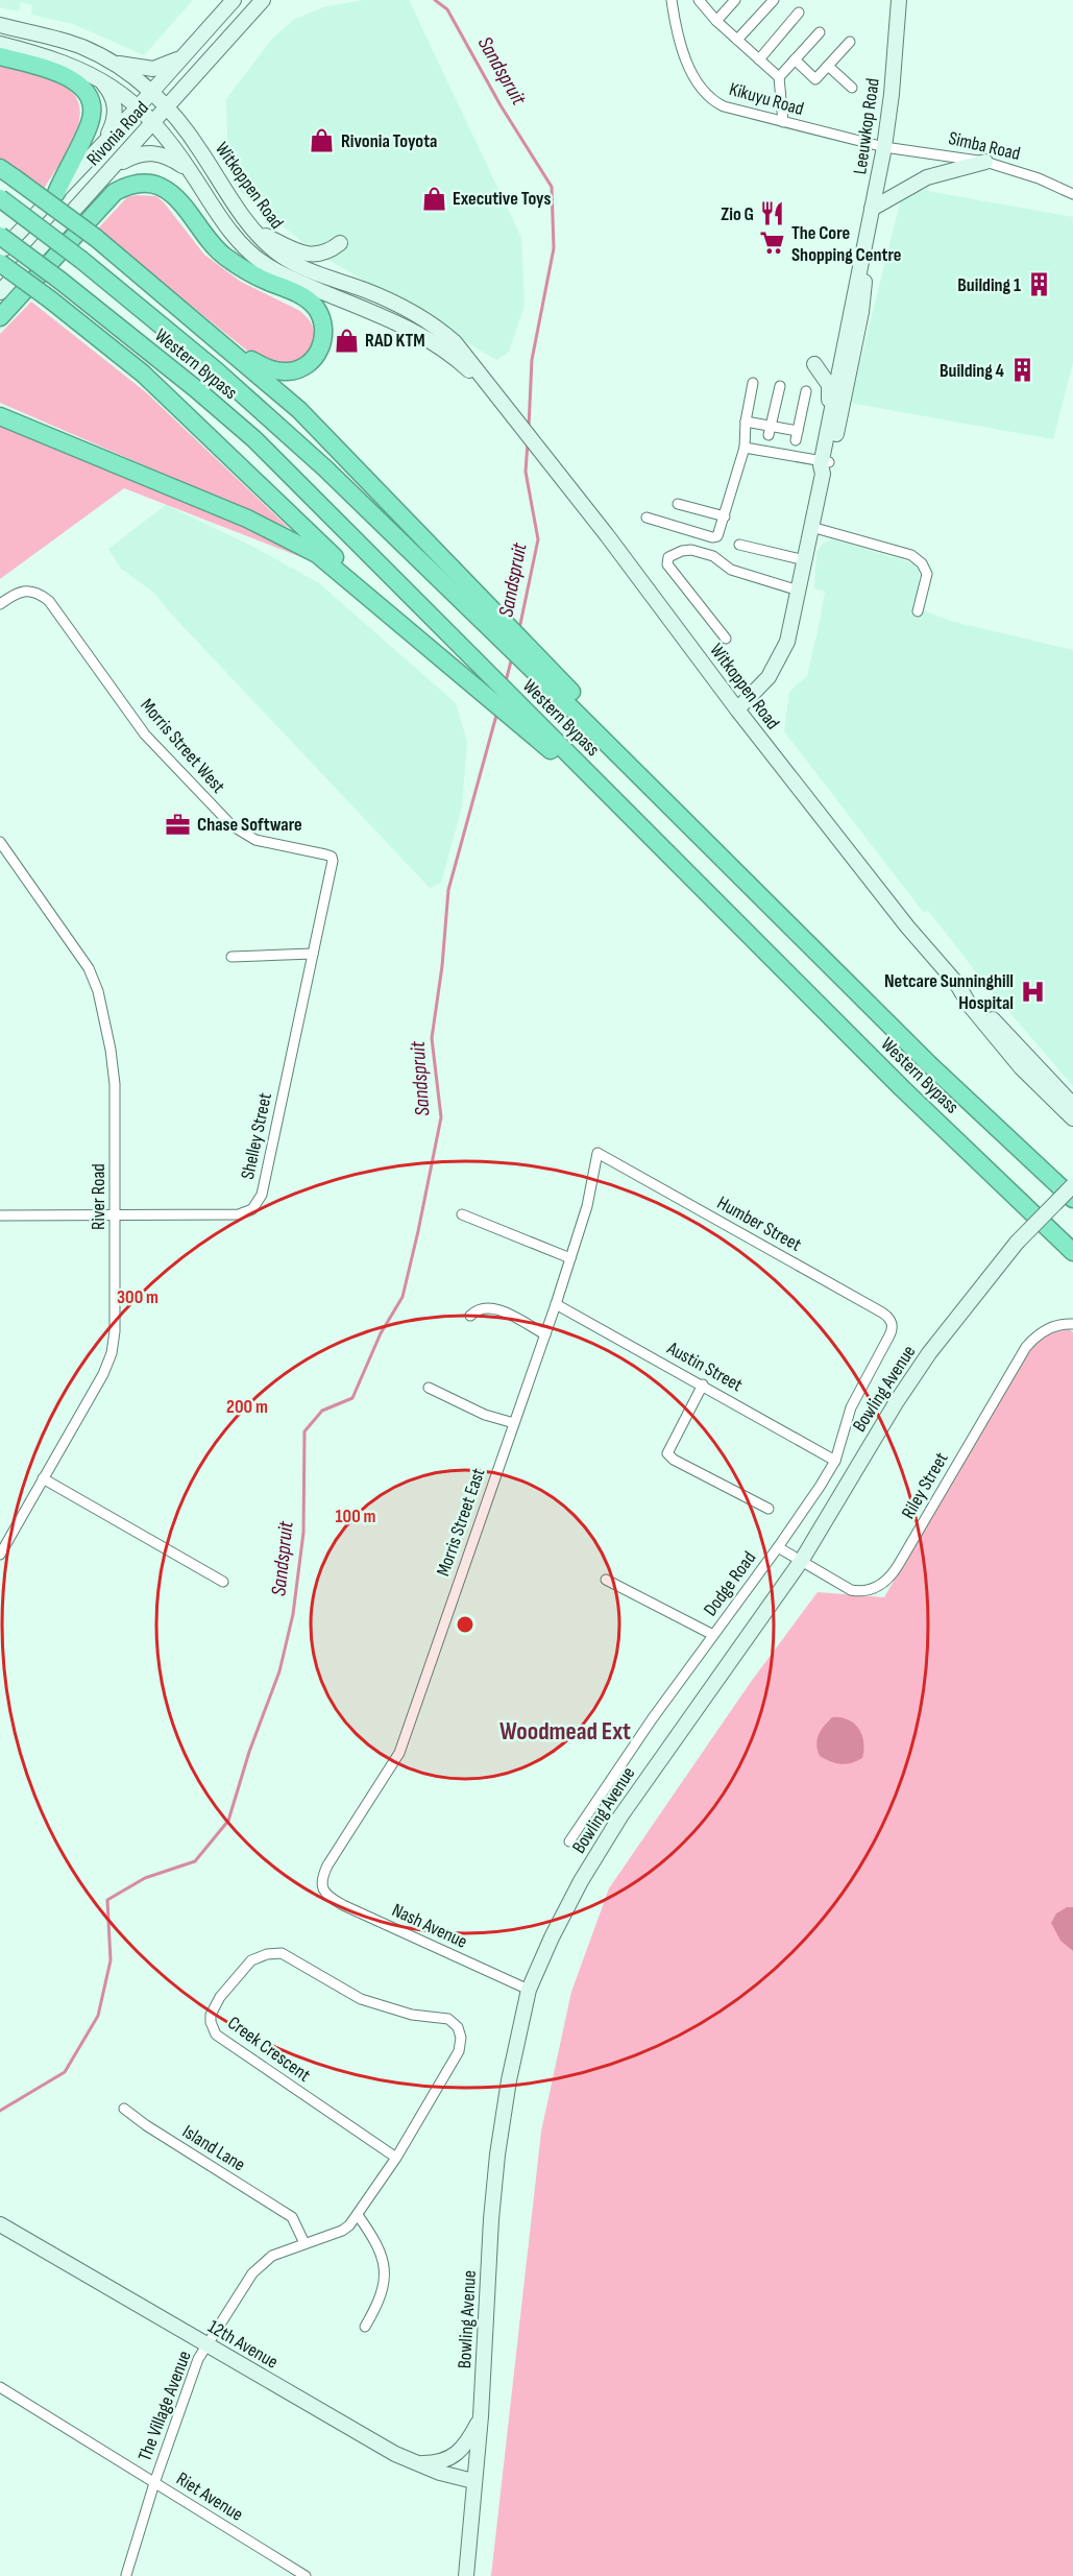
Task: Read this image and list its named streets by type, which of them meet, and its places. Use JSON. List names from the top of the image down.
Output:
{
  "streets": {
    "highway": ["Western Bypass"],
    "main road": [
      "Leeuwkop Road",
      "Rivonia Road",
      "Witkoppen Road",
      "Bowling Avenue",
      "12th Avenue"
    ],
    "street": [
      "Kikuyu Road",
      "Simba Road",
      "Morris Street West",
      "Shelley Street",
      "River Road",
      "Humber Street",
      "Austin Street",
      "Riley Street",
      "Morris Street East",
      "Dodge Road",
      "Nash Avenue",
      "Creek Crescent",
      "Island Lane",
      "The Village Avenue",
      "Riet Avenue"
    ]
  },
  "crossings": [
    ["Kikuyu Road", "Leeuwkop Road"],
    ["Kikuyu Road", "Simba Road"],
    ["Leeuwkop Road", "Simba Road"],
    ["Leeuwkop Road", "Witkoppen Road"],
    ["Rivonia Road", "Witkoppen Road"],
    ["Morris Street West", "Shelley Street"],
    ["Shelley Street", "River Road"],
    ["Humber Street", "Morris Street East"],
    ["Humber Street", "Dodge Road"],
    ["Austin Street", "Morris Street East"],
    ["Austin Street", "Dodge Road"],
    ["Bowling Avenue", "Riley Street"],
    ["Bowling Avenue", "Nash Avenue"],
    ["Bowling Avenue", "12th Avenue"],
    ["Riley Street", "Dodge Road"],
    ["Morris Street East", "Nash Avenue"],
    ["Creek Crescent", "The Village Avenue"],
    ["Island Lane", "The Village Avenue"],
    ["12th Avenue", "The Village Avenue"],
    ["The Village Avenue", "Riet Avenue"]
  ],
  "districts": ["Woodmead Ext"],
  "water": ["Sandspruit"],
  "places": {
    "shop": ["Rivonia Toyota", "Executive Toys", "RAD KTM"],
    "restaurant": ["Zio G"],
    "supermarket": ["The Core Shopping Centre"],
    "building": ["Building 1", "Building 4"],
    "office": ["Chase Software"],
    "hospital": ["Netcare Sunninghill Hospital"]
  },
  "rings": ["300 m", "200 m", "100 m"]
}
